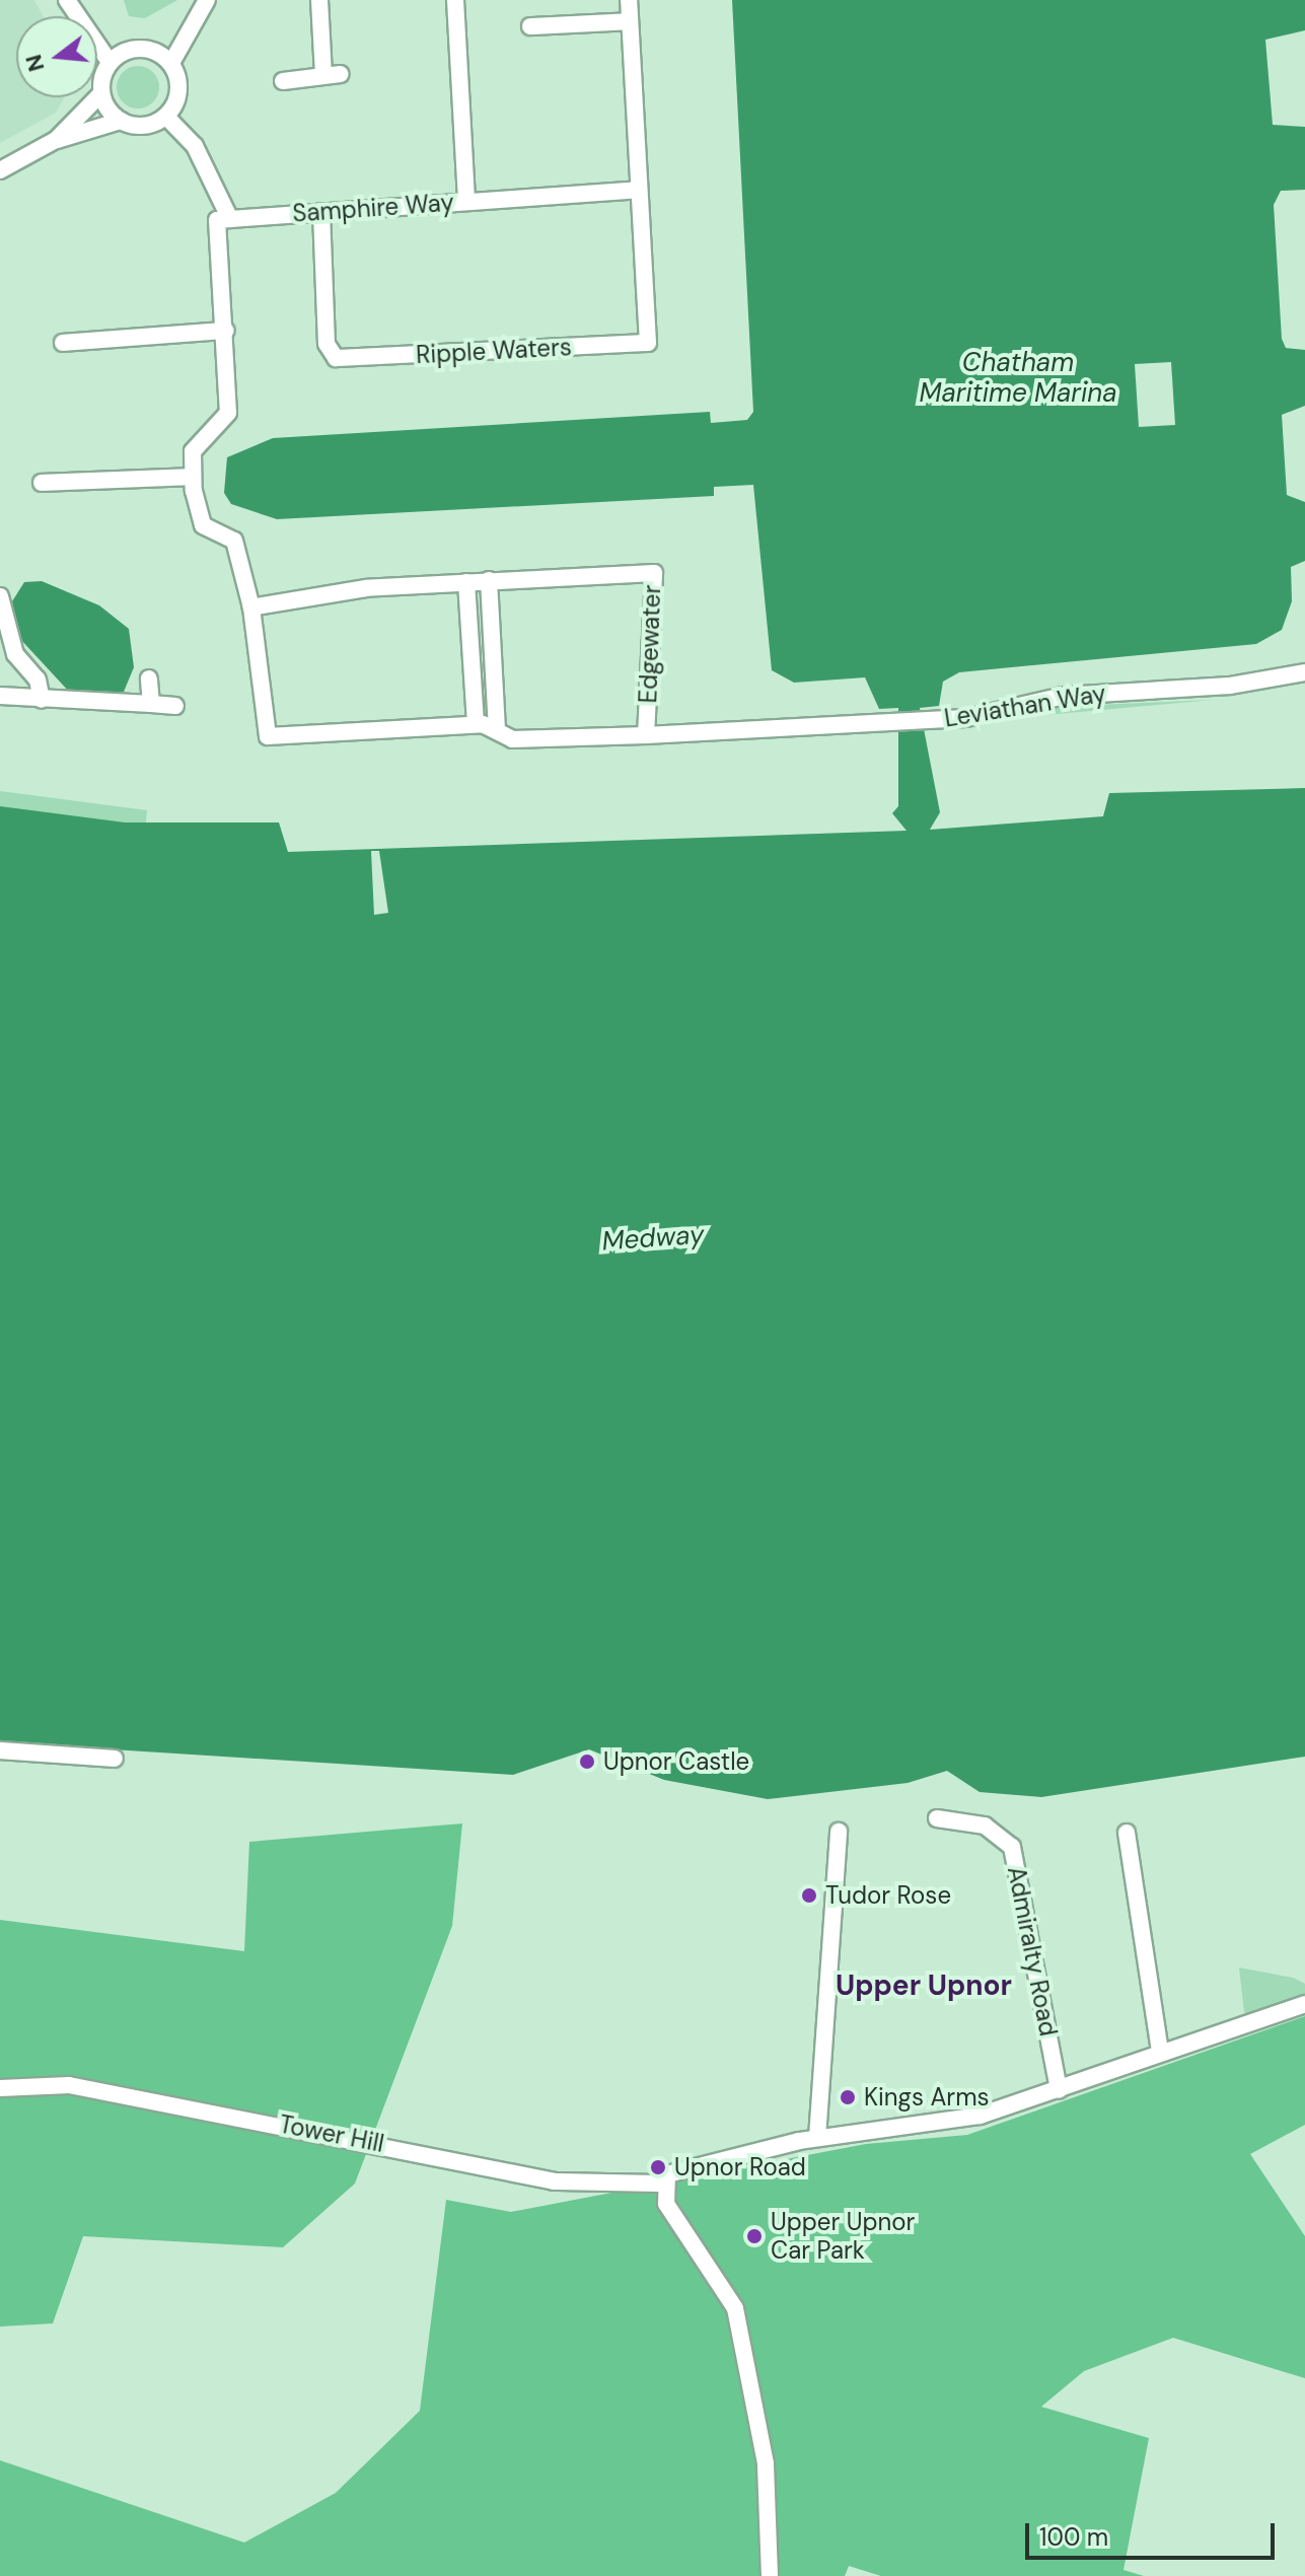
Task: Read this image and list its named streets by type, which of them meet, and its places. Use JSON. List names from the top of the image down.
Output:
{
  "streets": {
    "street": [
      "Samphire Way",
      "Ripple Waters",
      "Edgewater",
      "Leviathan Way",
      "Admiralty Road",
      "Tower Hill"
    ]
  },
  "crossings": [
    ["Samphire Way", "Ripple Waters"],
    ["Edgewater", "Leviathan Way"]
  ],
  "districts": ["Upper Upnor"],
  "water": ["Chatham Maritime Marina", "Medway"],
  "places": [
    "Upnor Castle",
    "Tudor Rose",
    "Kings Arms",
    "Upnor Road",
    "Upper Upnor Car Park"
  ],
  "scale_bar": "100 m",
  "north": "left"
}
